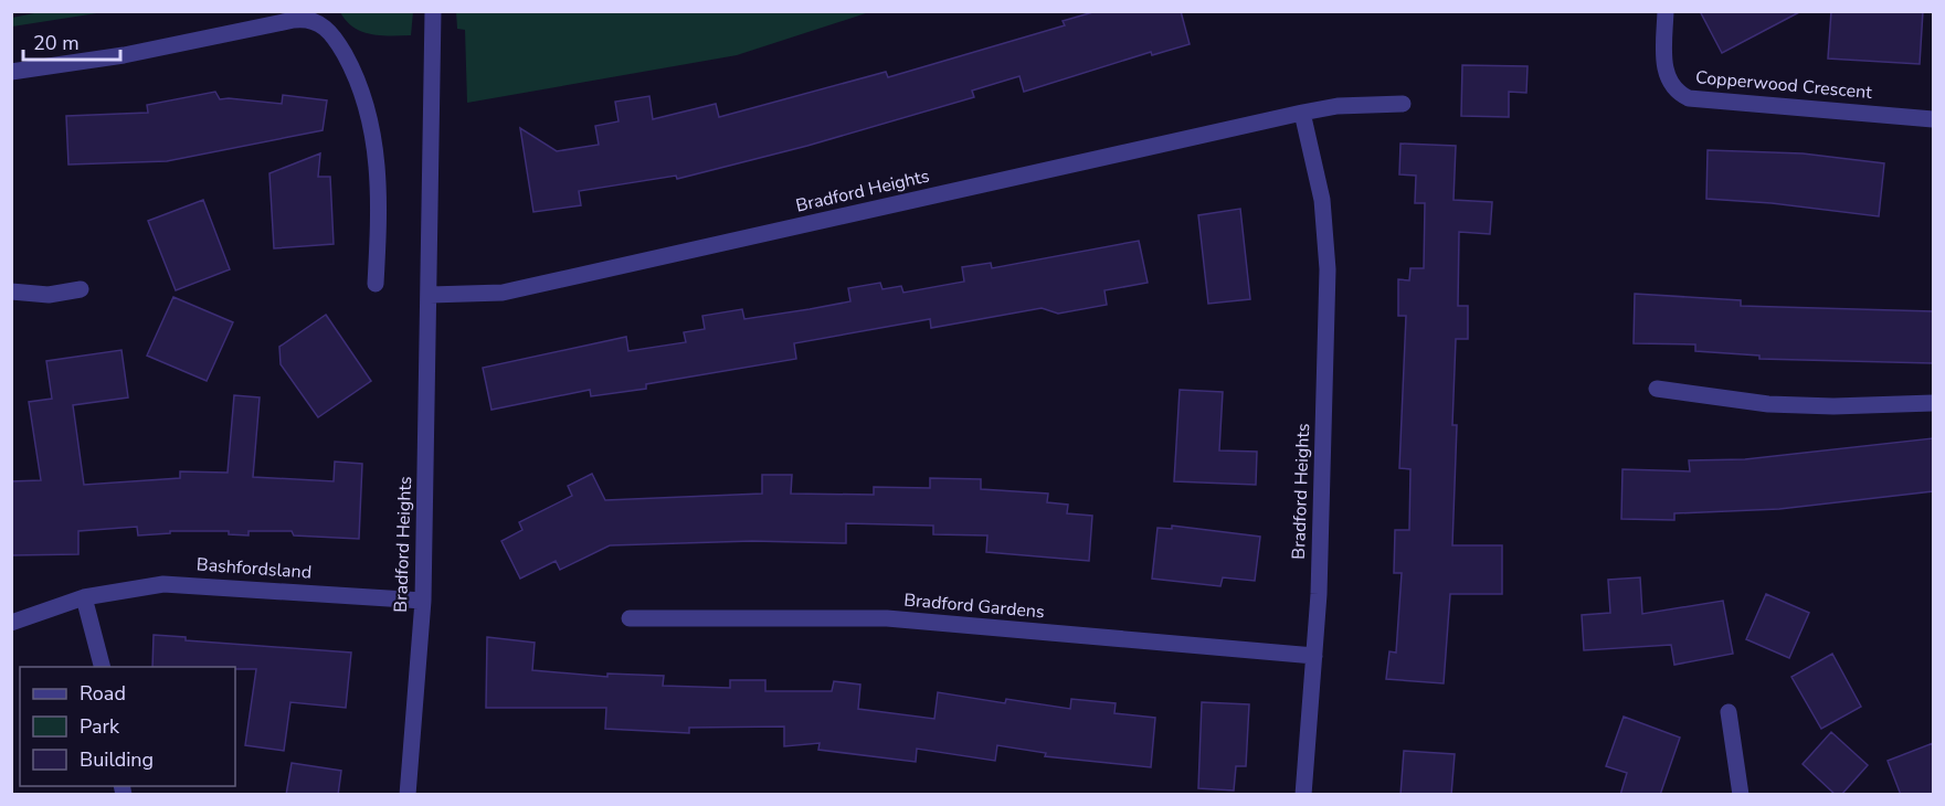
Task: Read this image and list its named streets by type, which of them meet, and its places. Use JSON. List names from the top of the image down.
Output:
{
  "streets": {
    "street": [
      "Copperwood Crescent",
      "Bradford Heights",
      "Bashfordsland",
      "Bradford Gardens"
    ]
  },
  "crossings": [
    ["Bradford Heights", "Bashfordsland"],
    ["Bradford Heights", "Bradford Gardens"]
  ],
  "legend": ["Road", "Park", "Building"],
  "scale_bar": "20 m"
}
